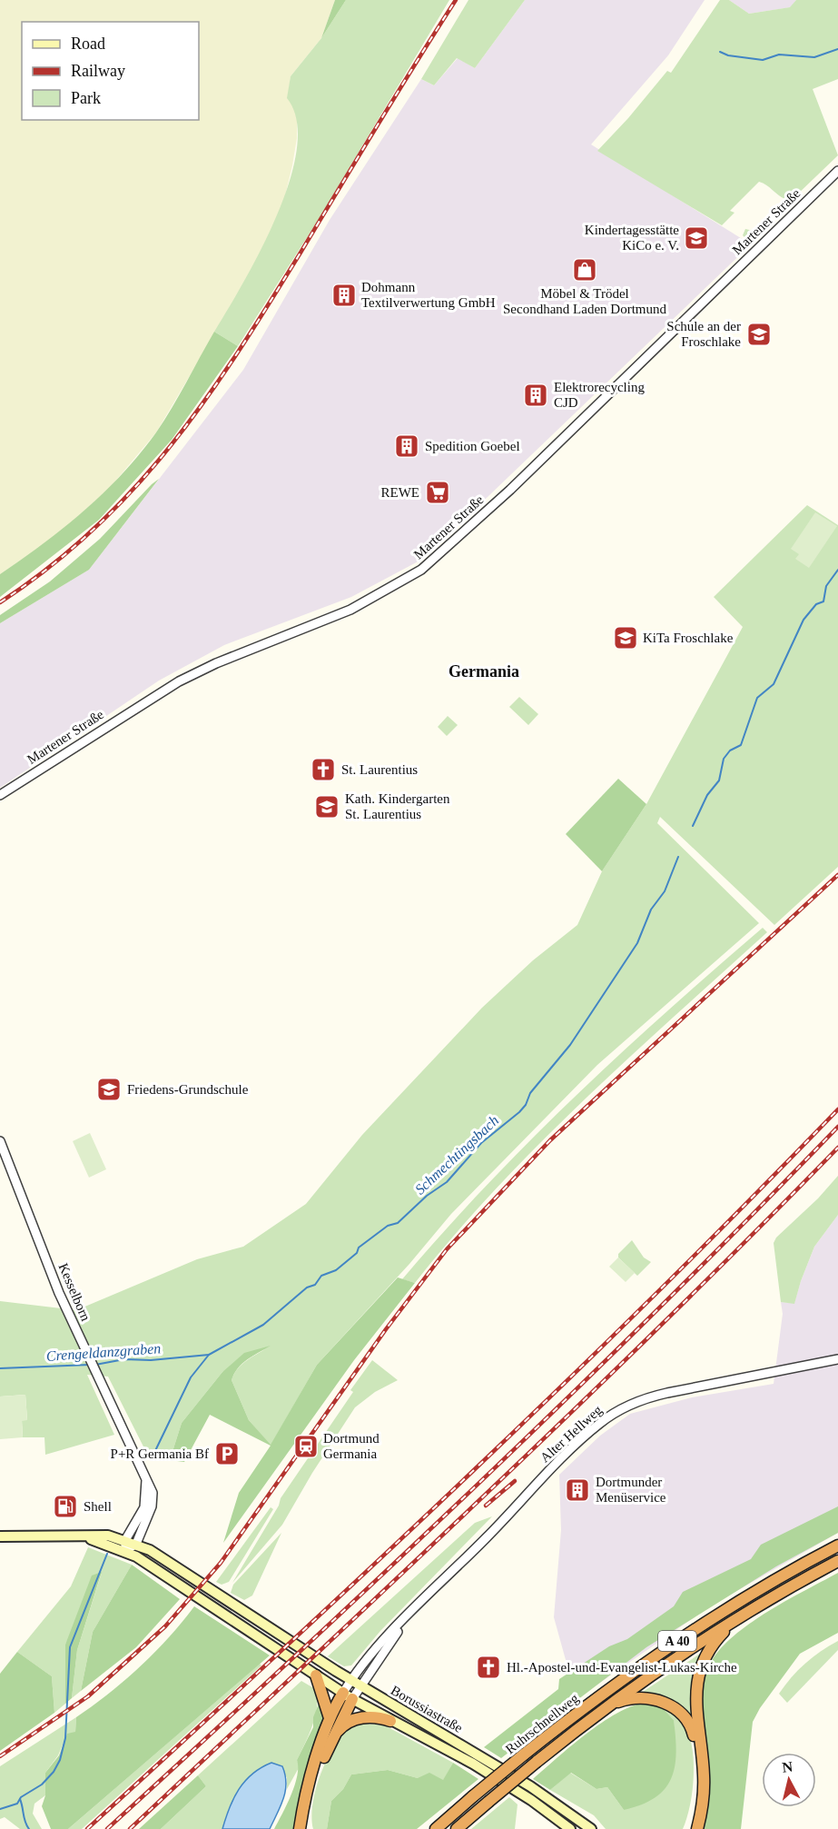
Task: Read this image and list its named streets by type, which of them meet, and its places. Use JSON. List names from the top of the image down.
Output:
{
  "streets": {
    "highway": ["A 40", "Ruhrschnellweg"],
    "main road": ["Borussiastraße"],
    "street": ["Martener Straße", "Kesselborn", "Alter Hellweg"]
  },
  "crossings": [
    ["Kesselborn", "Borussiastraße"],
    ["Alter Hellweg", "Borussiastraße"]
  ],
  "districts": ["Germania"],
  "water": ["Schmechtingsbach", "Crengeldanzgraben"],
  "places": {
    "school or university": [
      "Kindertagesstätte KiCo e. V.",
      "Schule an der Froschlake",
      "KiTa Froschlake",
      "Kath. Kindergarten St. Laurentius",
      "Friedens-Grundschule"
    ],
    "shop": ["Möbel & Trödel Secondhand Laden Dortmund"],
    "building": [
      "Dohmann Textilverwertung GmbH",
      "Elektrorecycling CJD",
      "Spedition Goebel",
      "Dortmunder Menüservice"
    ],
    "supermarket": ["REWE"],
    "church": ["St. Laurentius", "Hl.-Apostel-und-Evangelist-Lukas-Kirche"],
    "station": ["Dortmund Germania"],
    "parking": ["P+R Germania Bf"],
    "fuel station": ["Shell"]
  },
  "legend": ["Road", "Railway", "Park"],
  "north": "top"
}
